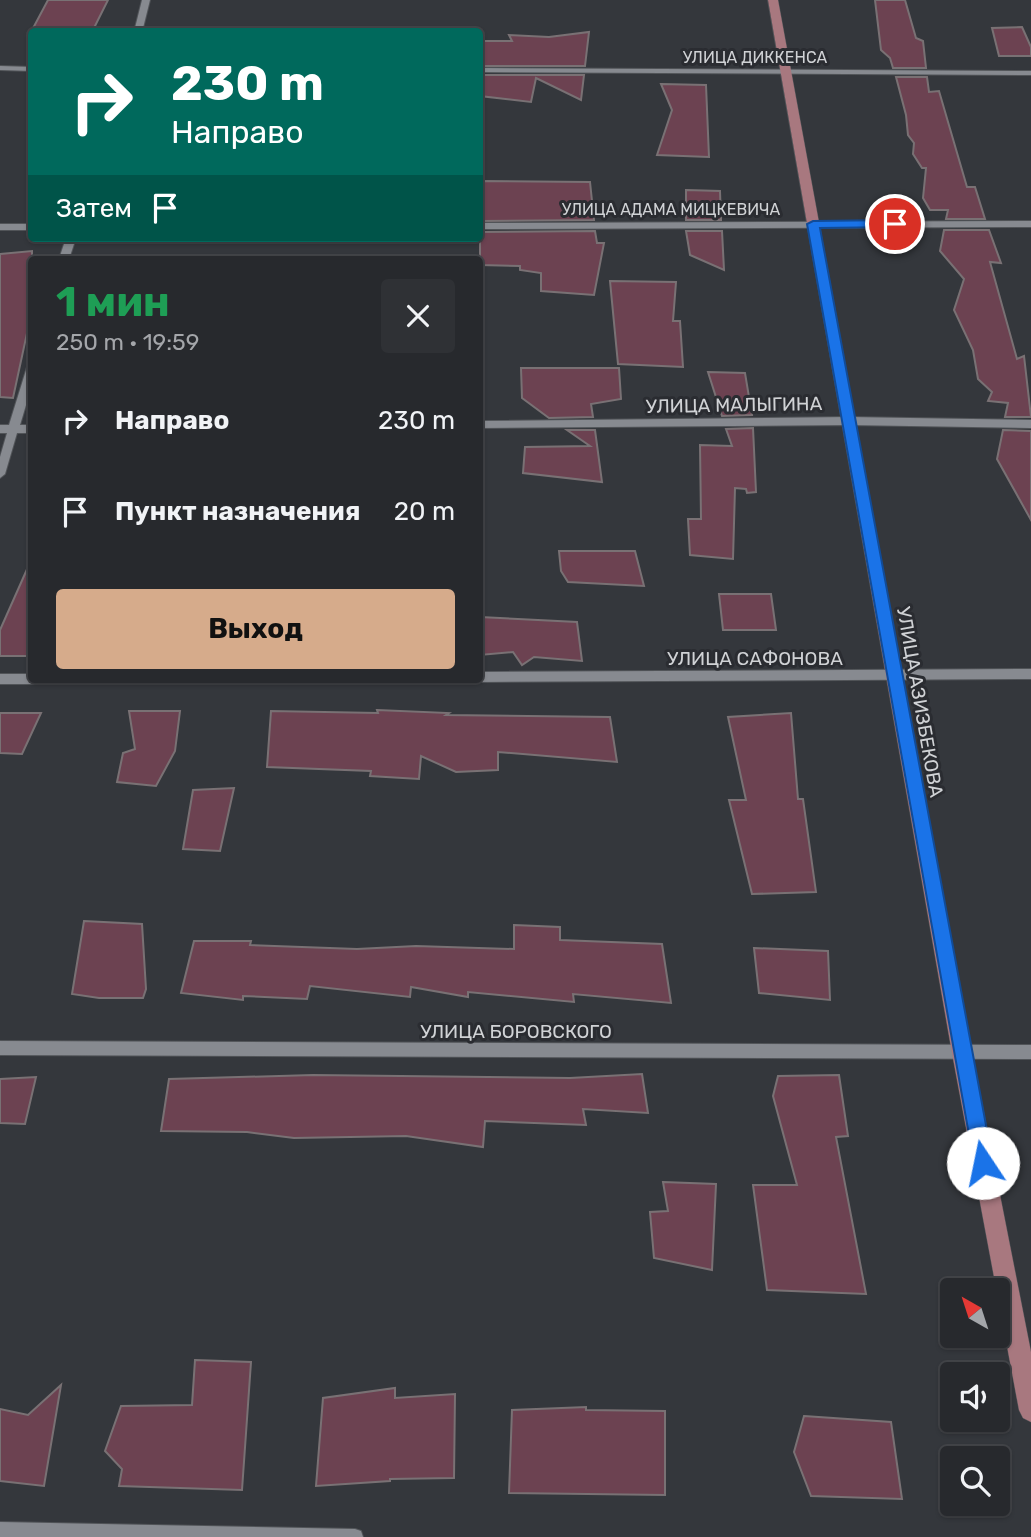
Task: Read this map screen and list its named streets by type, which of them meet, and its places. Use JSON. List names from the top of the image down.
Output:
{
  "streets": {
    "main road": ["УЛИЦА АЗИЗБЕКОВА"],
    "street": [
      "УЛИЦА ДИККЕНСА",
      "УЛИЦА АДАМА МИЦКЕВИЧА",
      "УЛИЦА МАЛЫГИНА",
      "УЛИЦА САФОНОВА",
      "УЛИЦА БОРОВСКОГО"
    ]
  },
  "crossings": [
    ["УЛИЦА ДИККЕНСА", "УЛИЦА АЗИЗБЕКОВА"],
    ["УЛИЦА АДАМА МИЦКЕВИЧА", "УЛИЦА АЗИЗБЕКОВА"],
    ["УЛИЦА МАЛЫГИНА", "УЛИЦА АЗИЗБЕКОВА"],
    ["УЛИЦА САФОНОВА", "УЛИЦА АЗИЗБЕКОВА"],
    ["УЛИЦА АЗИЗБЕКОВА", "УЛИЦА БОРОВСКОГО"]
  ],
  "north": "top left",
  "page": {
    "turn": ["230 m", "Направо"],
    "then": "Затем",
    "heading": ["1 мин", "250 m · 19:59"],
    "list": [
      {
        "name": "Направо",
        "value": "230 m"
      },
      {
        "name": "Пункт назначения",
        "value": "20 m"
      }
    ],
    "buttons": "Выход"
  }
}
